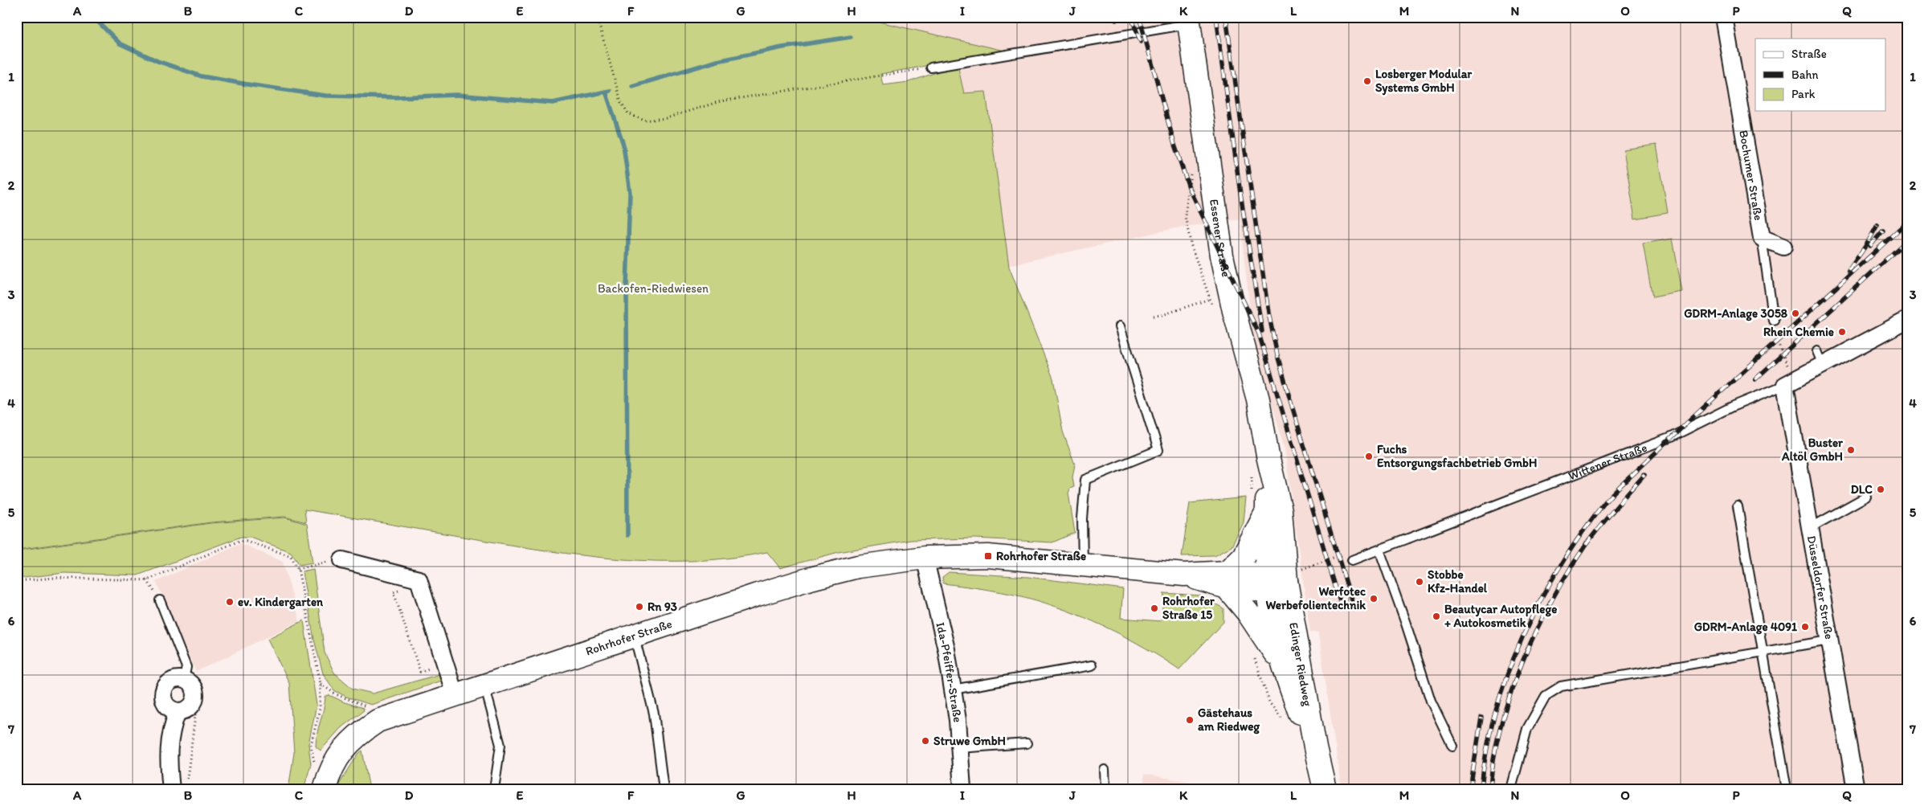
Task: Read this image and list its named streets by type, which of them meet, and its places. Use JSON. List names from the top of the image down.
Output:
{
  "streets": {
    "main road": ["Essener Straße", "Rohrhofer Straße", "Edinger Riedweg"],
    "street": [
      "Bochumer Straße",
      "Wittener Straße",
      "Düsseldorfer Straße",
      "Ida-Pfeiffer-Straße"
    ]
  },
  "crossings": [
    ["Essener Straße", "Rohrhofer Straße"],
    ["Essener Straße", "Edinger Riedweg"],
    ["Wittener Straße", "Düsseldorfer Straße"],
    ["Rohrhofer Straße", "Edinger Riedweg"],
    ["Rohrhofer Straße", "Ida-Pfeiffer-Straße"]
  ],
  "parks": ["Backofen-Riedwiesen"],
  "places": {
    "other": [
      "Losberger Modular Systems GmbH",
      "GDRM-Anlage 3058",
      "Rhein Chemie",
      "Buster Altöl GmbH",
      "Fuchs Entsorgungsfachbetrieb GmbH",
      "DLC",
      "Stobbe Kfz-Handel",
      "Werfotec Werbefolientechnik",
      "ev. Kindergarten",
      "Rn 93",
      "Rohrhofer Straße 15",
      "Beautycar Autopflege + Autokosmetik",
      "GDRM-Anlage 4091",
      "Gästehaus am Riedweg",
      "Struwe GmbH"
    ],
    "transit": ["Rohrhofer Straße"]
  },
  "legend": ["Straße", "Bahn", "Park"],
  "grid": {
    "columns": [
      "A",
      "B",
      "C",
      "D",
      "E",
      "F",
      "G",
      "H",
      "I",
      "J",
      "K",
      "L",
      "M",
      "N",
      "O",
      "P",
      "Q"
    ],
    "rows": [
      "1",
      "2",
      "3",
      "4",
      "5",
      "6",
      "7"
    ]
  }
}
